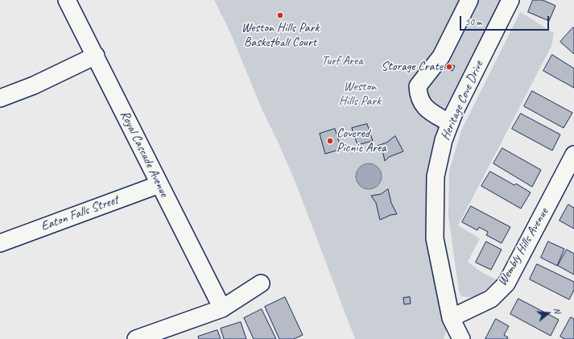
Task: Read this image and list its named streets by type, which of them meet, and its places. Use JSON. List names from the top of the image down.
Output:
{
  "streets": {
    "street": [
      "Heritage Cove Drive",
      "Royal Cascade Avenue",
      "Eaton Falls Street",
      "Wembly Hills Avenue"
    ]
  },
  "crossings": [
    ["Heritage Cove Drive", "Wembly Hills Avenue"],
    ["Royal Cascade Avenue", "Eaton Falls Street"]
  ],
  "parks": ["Turf Area", "Weston Hills Park"],
  "places": ["Weston Hills Park Basketball Court", "Storage Crate", "Covered Picnic Area"],
  "scale_bar": "50 m",
  "north": "right"
}
